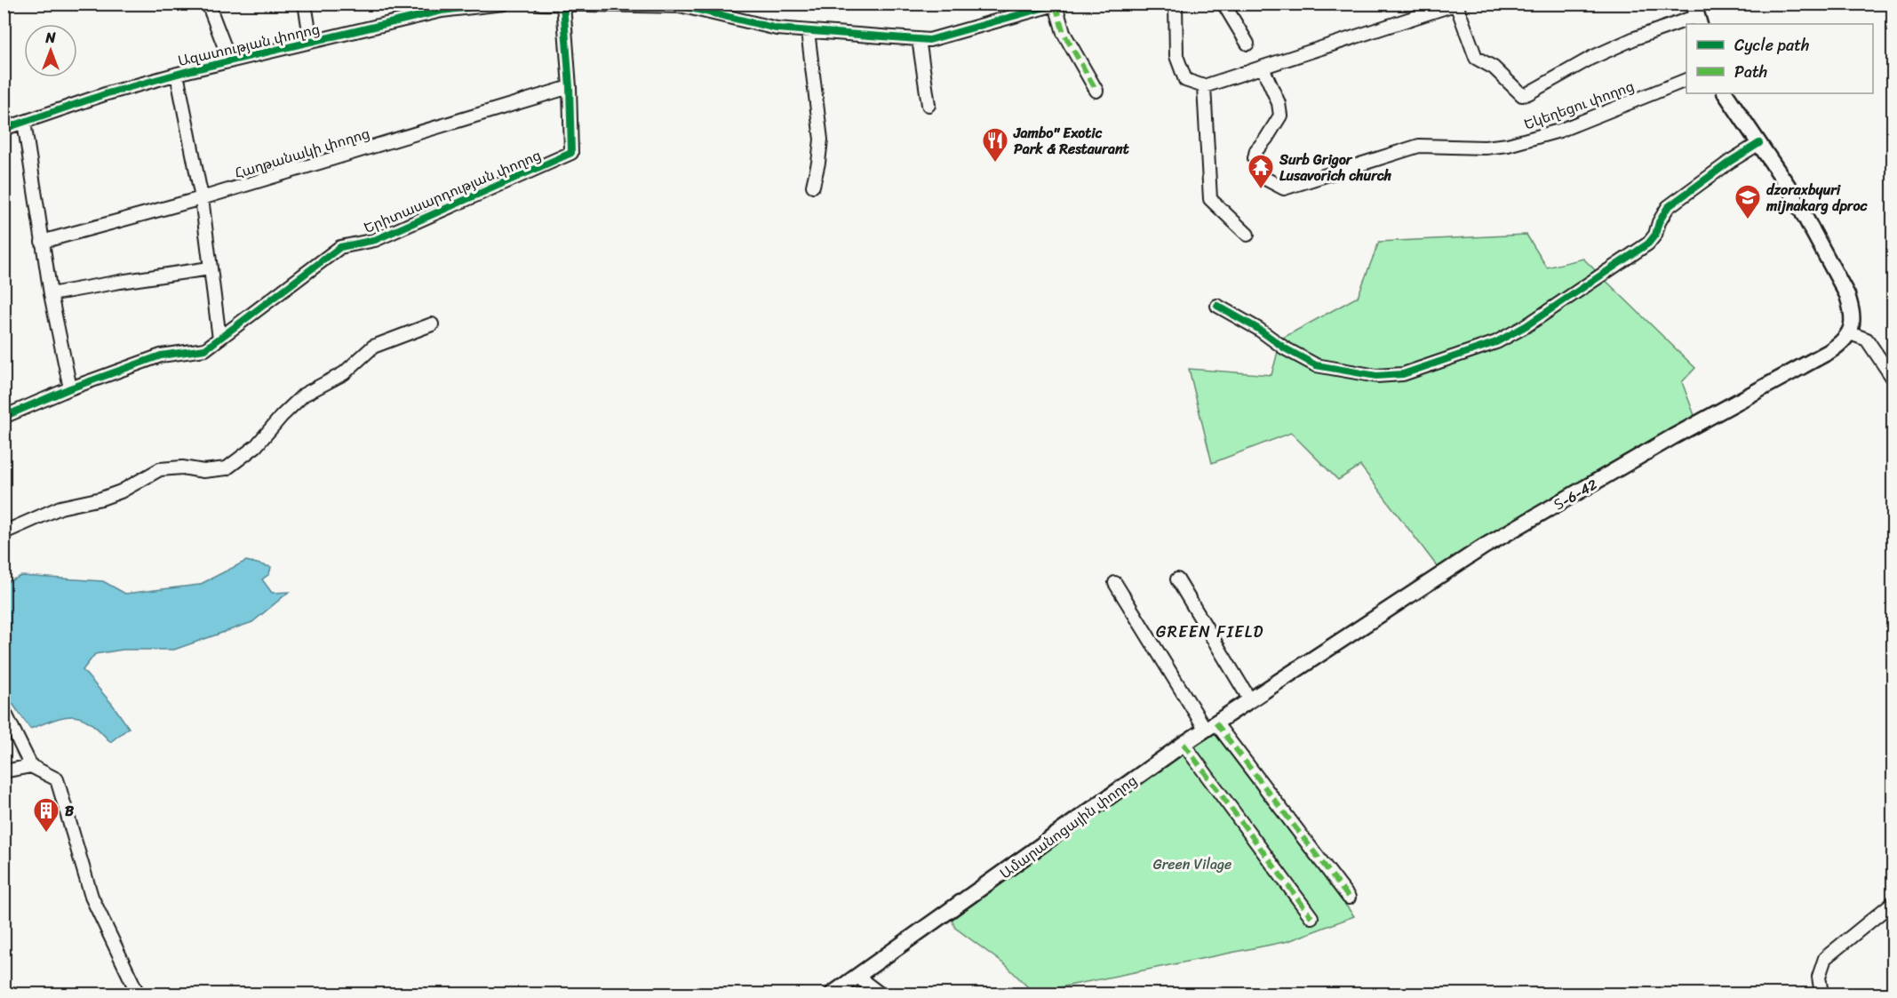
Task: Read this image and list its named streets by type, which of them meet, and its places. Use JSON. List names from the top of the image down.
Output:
{
  "streets": {
    "main road": ["Տ-6-42", "Ամարանոցային փողոց"],
    "street": [
      "Ազատության փողոց",
      "Եկեղեցու փողոց",
      "Հաղթանակի փողոց",
      "Երիտասարդության փողոց"
    ]
  },
  "crossings": [
    ["Հաղթանակի փողոց", "Երիտասարդության փողոց"],
    ["Տ-6-42", "Ամարանոցային փողոց"]
  ],
  "districts": ["GREEN FIELD"],
  "parks": ["Green Vilage"],
  "places": {
    "restaurant": ["Jambo\" Exotic Park & Restaurant"],
    "temple": ["Surb Grigor Lusavorich church"],
    "school or university": ["dzoraxbyuri mijnakarg dproc"],
    "building": ["B"]
  },
  "legend": ["Cycle path", "Path"],
  "north": "top"
}
